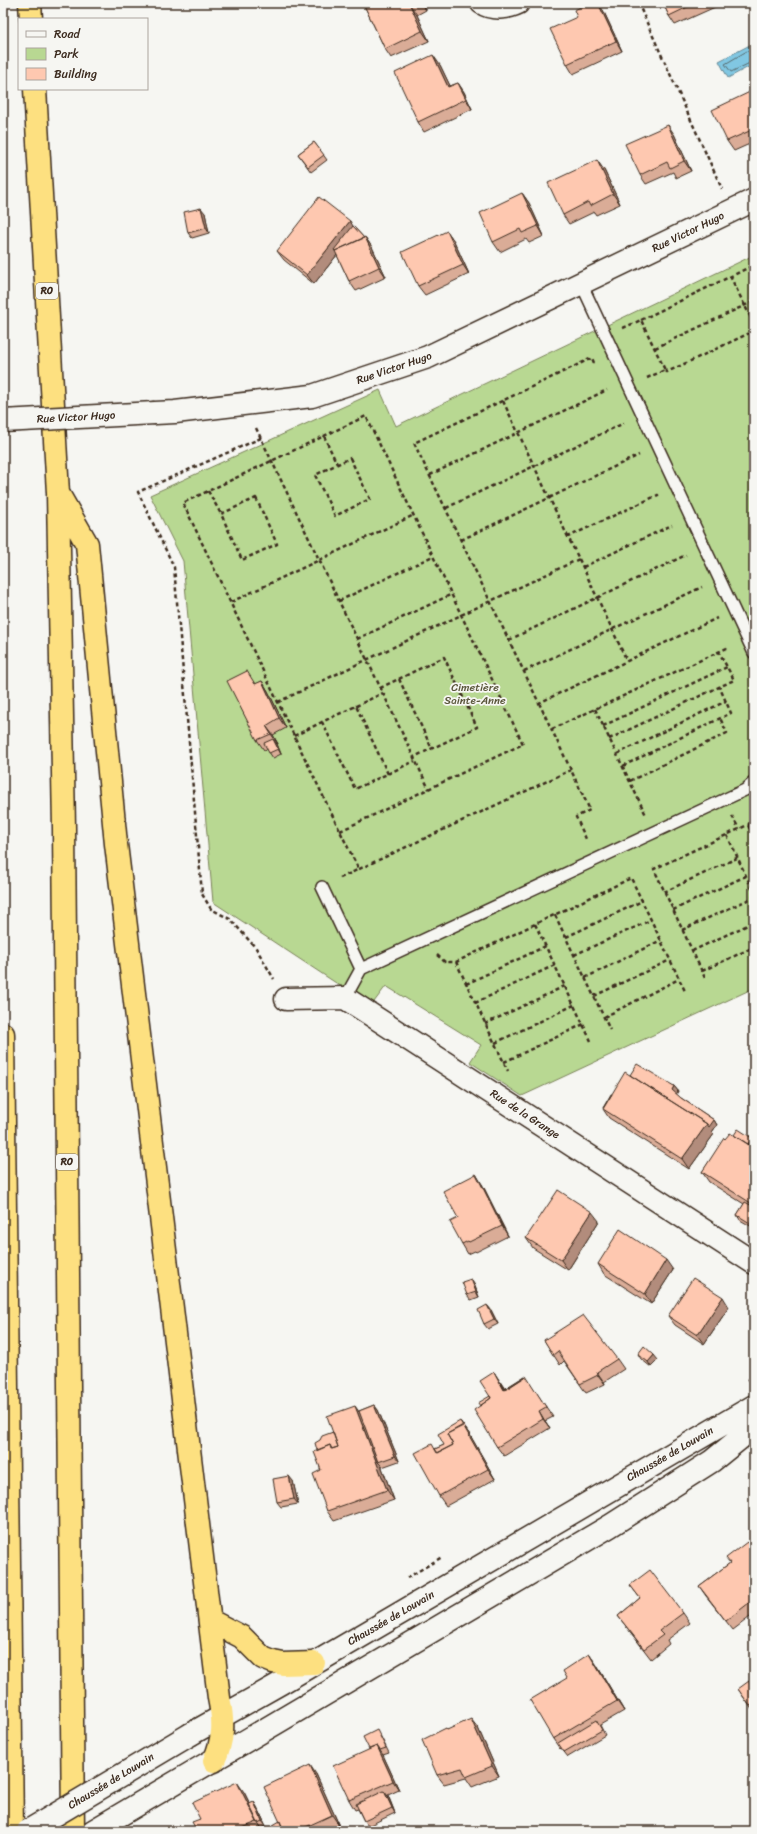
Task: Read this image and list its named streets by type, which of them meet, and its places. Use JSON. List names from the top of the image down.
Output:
{
  "streets": {
    "highway": ["R0"],
    "main road": ["Rue Victor Hugo", "Rue de la Grange", "Chaussée de Louvain"]
  },
  "parks": ["Cimetière Sainte-Anne"],
  "legend": ["Road", "Park", "Building"]
}
